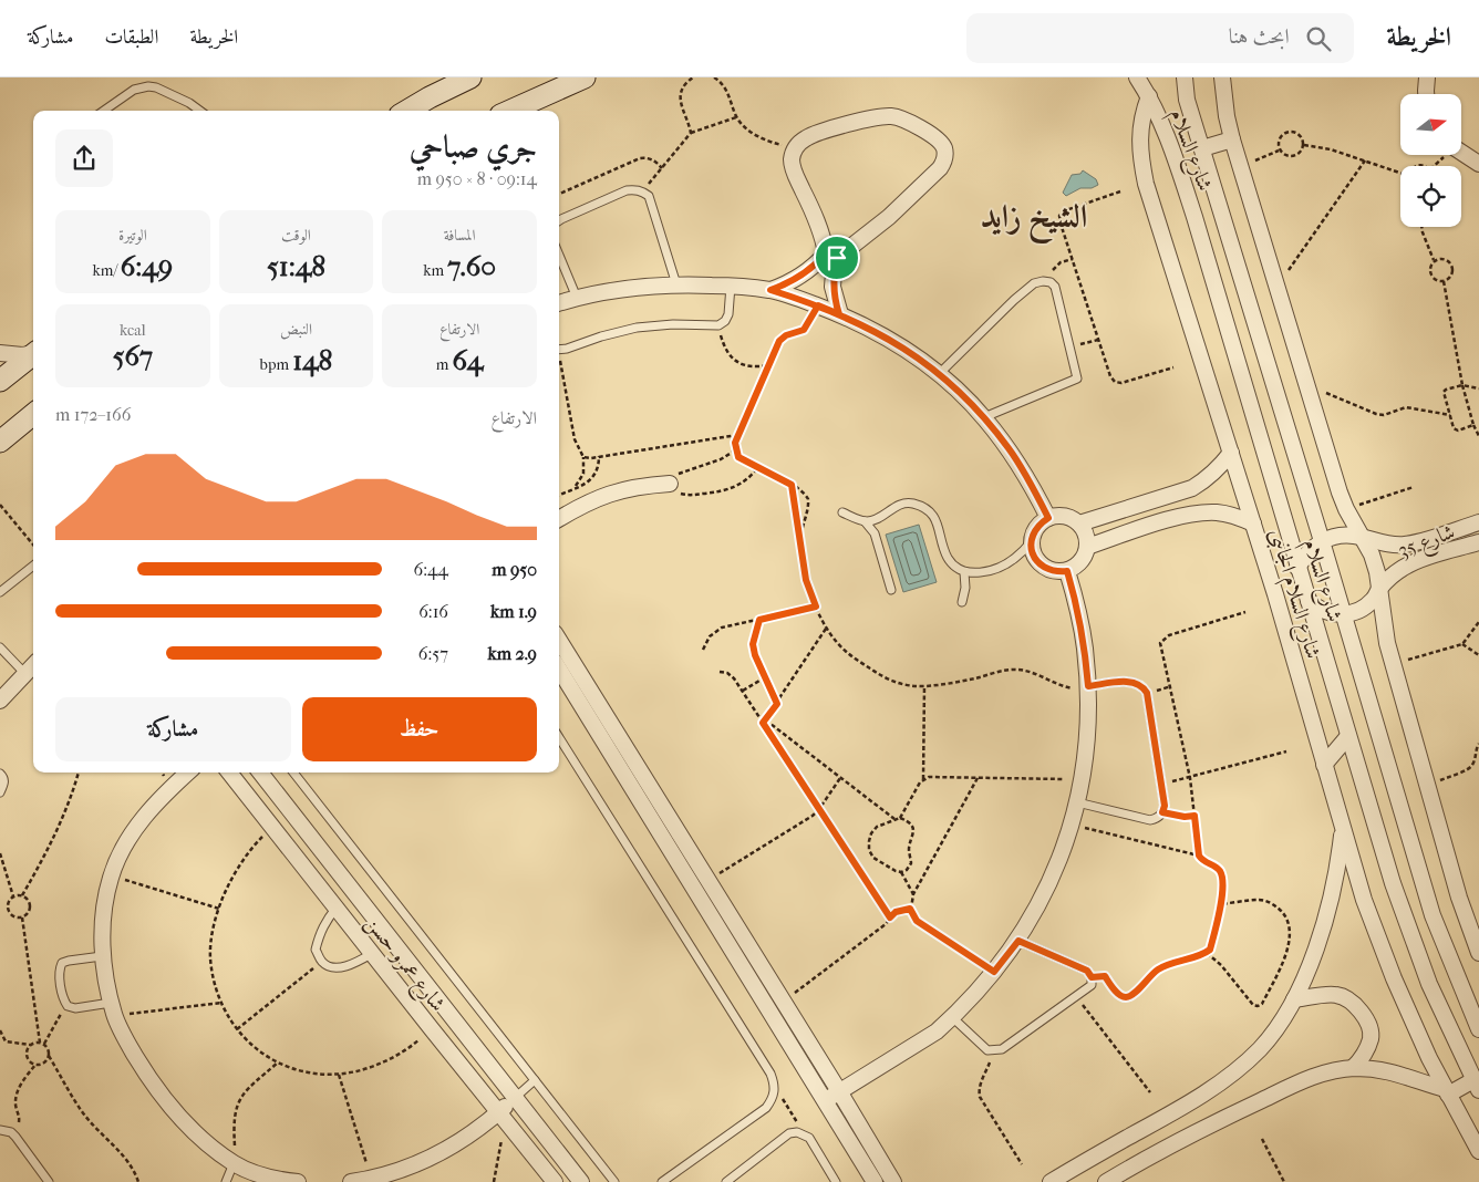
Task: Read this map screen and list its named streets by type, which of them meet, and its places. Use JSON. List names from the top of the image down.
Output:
{
  "streets": {
    "street": [
      "شارع السلام",
      "شارع 35",
      "شارع السلام الجانبى",
      "شارع عمرو حسن"
    ]
  },
  "crossings": [
    ["شارع السلام", "شارع 35"],
    ["شارع السلام", "شارع السلام الجانبى"]
  ],
  "districts": ["الشيخ زايد"],
  "north": "right",
  "page": {
    "header": "الخريطة",
    "search": "ابحث هنا",
    "nav": ["الخريطة", "الطبقات", "مشاركة"],
    "heading": ["جري صباحي", "09:14 · 8 × 950 m"],
    "stats": [
      ["المسافة", "7.60 km"],
      ["الوقت", "51:48"],
      ["الوتيرة", "6:49 /km"],
      ["الارتفاع", "64 m"],
      ["النبض", "148 bpm"],
      ["kcal", "567"]
    ],
    "chart": ["الارتفاع", "166–172 m"],
    "list": [
      {
        "name": "950 m",
        "note": "6:44"
      },
      {
        "name": "1.9 km",
        "note": "6:16"
      },
      {
        "name": "2.9 km",
        "note": "6:57"
      }
    ],
    "buttons": ["حفظ", "مشاركة"]
  }
}
